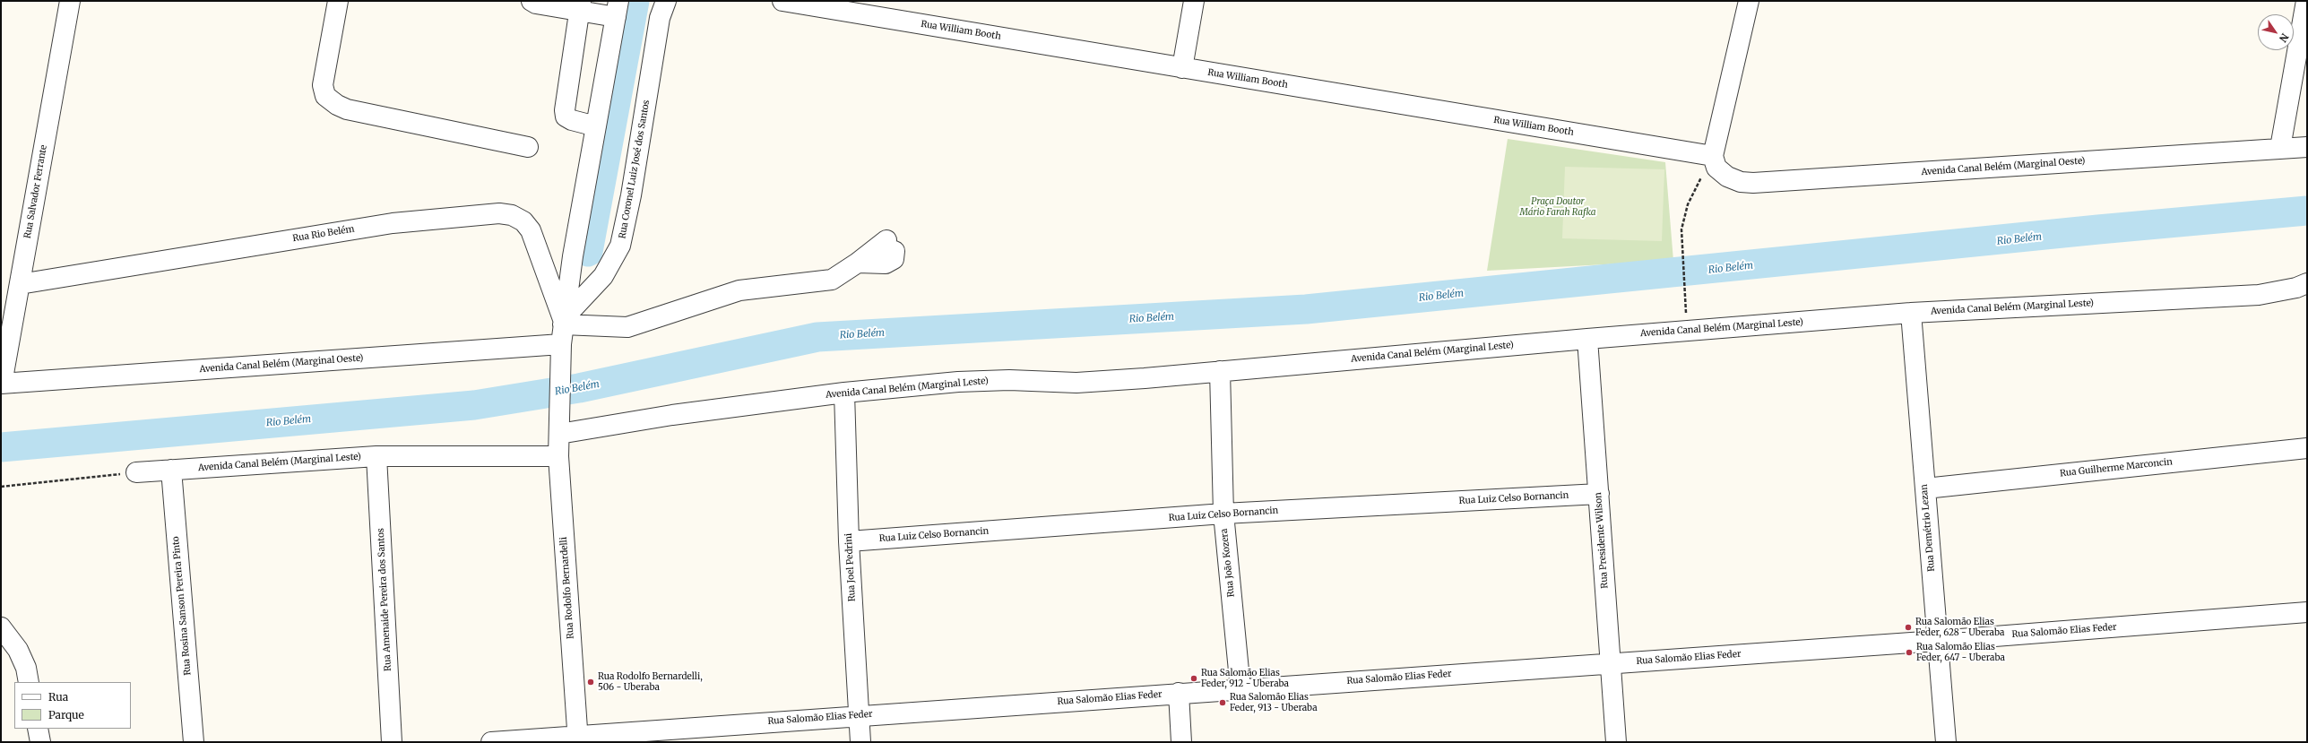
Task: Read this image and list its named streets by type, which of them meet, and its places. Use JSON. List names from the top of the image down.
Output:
{
  "streets": {
    "street": [
      "Rua William Booth",
      "Avenida Canal Belém (Marginal Oeste)",
      "Rua Coronel Luiz José dos Santos",
      "Rua Salvador Ferrante",
      "Rua Rio Belém",
      "Avenida Canal Belém (Marginal Leste)",
      "Rua Guilherme Marconcin",
      "Rua Luiz Celso Bornancin",
      "Rua Demétrio Lezan",
      "Rua Presidente Wilson",
      "Rua João Kozera",
      "Rua Joel Pedrini",
      "Rua Rodolfo Bernardelli",
      "Rua Amenaide Pereira dos Santos",
      "Rua Rosina Sanson Pereira Pinto",
      "Rua Salomão Elias Feder"
    ]
  },
  "crossings": [
    ["Rua William Booth", "Avenida Canal Belém (Marginal Oeste)"],
    ["Avenida Canal Belém (Marginal Oeste)", "Rua Salvador Ferrante"],
    ["Avenida Canal Belém (Marginal Oeste)", "Rua Rodolfo Bernardelli"],
    ["Rua Coronel Luiz José dos Santos", "Rua Rio Belém"],
    ["Rua Salvador Ferrante", "Rua Rio Belém"],
    ["Avenida Canal Belém (Marginal Leste)", "Rua Demétrio Lezan"],
    ["Avenida Canal Belém (Marginal Leste)", "Rua Presidente Wilson"],
    ["Avenida Canal Belém (Marginal Leste)", "Rua João Kozera"],
    ["Avenida Canal Belém (Marginal Leste)", "Rua Joel Pedrini"],
    ["Avenida Canal Belém (Marginal Leste)", "Rua Rodolfo Bernardelli"],
    ["Avenida Canal Belém (Marginal Leste)", "Rua Amenaide Pereira dos Santos"],
    ["Avenida Canal Belém (Marginal Leste)", "Rua Rosina Sanson Pereira Pinto"],
    ["Rua Guilherme Marconcin", "Rua Demétrio Lezan"],
    ["Rua Luiz Celso Bornancin", "Rua Presidente Wilson"],
    ["Rua Luiz Celso Bornancin", "Rua João Kozera"],
    ["Rua Luiz Celso Bornancin", "Rua Joel Pedrini"],
    ["Rua Demétrio Lezan", "Rua Salomão Elias Feder"],
    ["Rua Presidente Wilson", "Rua Salomão Elias Feder"],
    ["Rua João Kozera", "Rua Salomão Elias Feder"],
    ["Rua Joel Pedrini", "Rua Salomão Elias Feder"],
    ["Rua Rodolfo Bernardelli", "Rua Salomão Elias Feder"]
  ],
  "water": ["Rio Belém"],
  "parks": ["Praça Doutor Mário Farah Rafka"],
  "places": [
    "Rua Salomão Elias Feder, 628 - Uberaba",
    "Rua Salomão Elias Feder, 647 - Uberaba",
    "Rua Salomão Elias Feder, 912 - Uberaba",
    "Rua Rodolfo Bernardelli, 506 - Uberaba",
    "Rua Salomão Elias Feder, 913 - Uberaba"
  ],
  "legend": ["Rua", "Parque"],
  "north": "bottom right"
}
